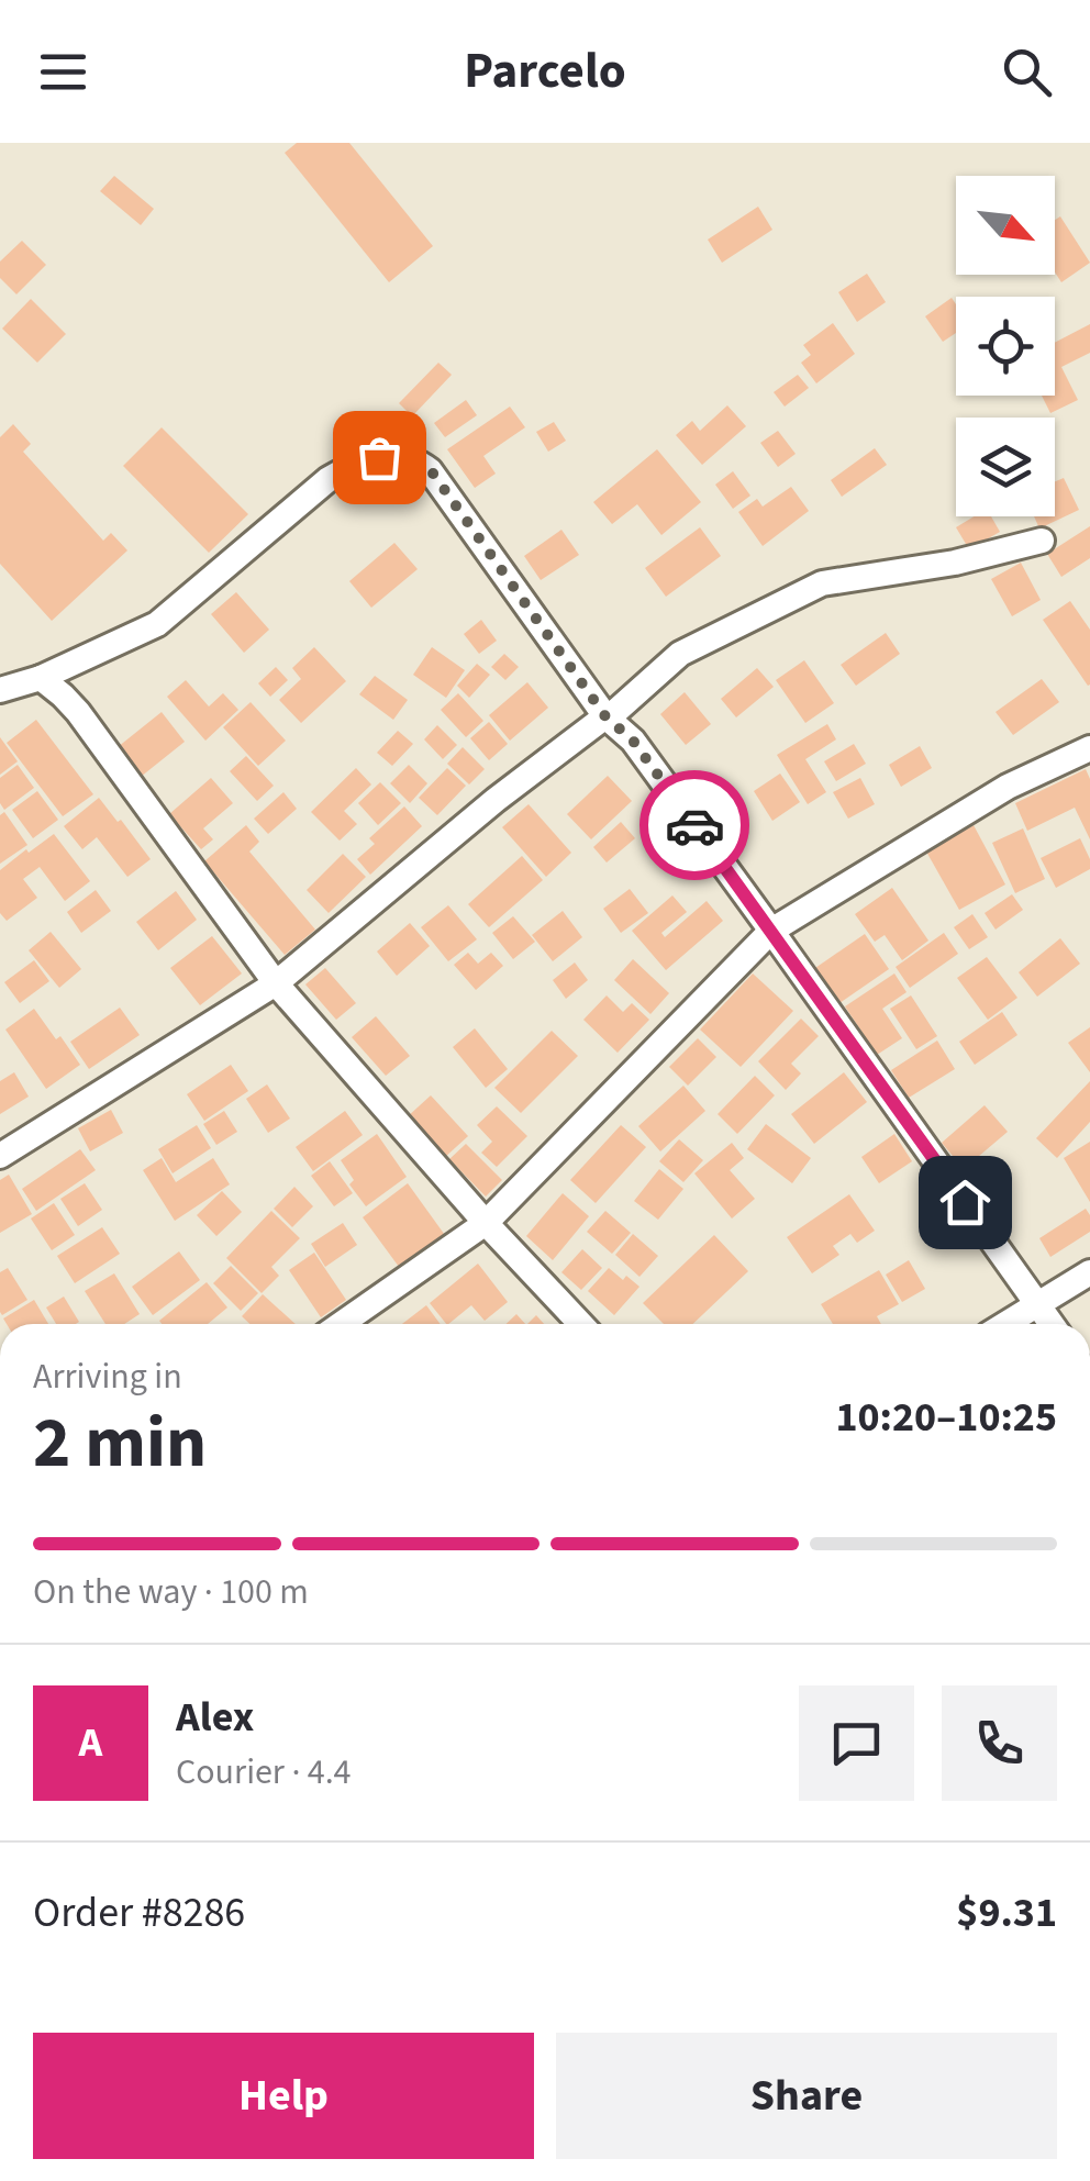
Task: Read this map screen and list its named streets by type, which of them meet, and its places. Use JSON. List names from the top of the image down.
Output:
{
  "north": "bottom right",
  "page": {
    "header": "Parcelo",
    "heading": ["2 min", "Arriving in", "10:20–10:25"],
    "panel": [
      "Alex",
      "Courier · 4.4",
      "Order #8286",
      "$9.31"
    ],
    "bar": "On the way · 100 m",
    "round": "A",
    "buttons": ["Help", "Share"]
  }
}
